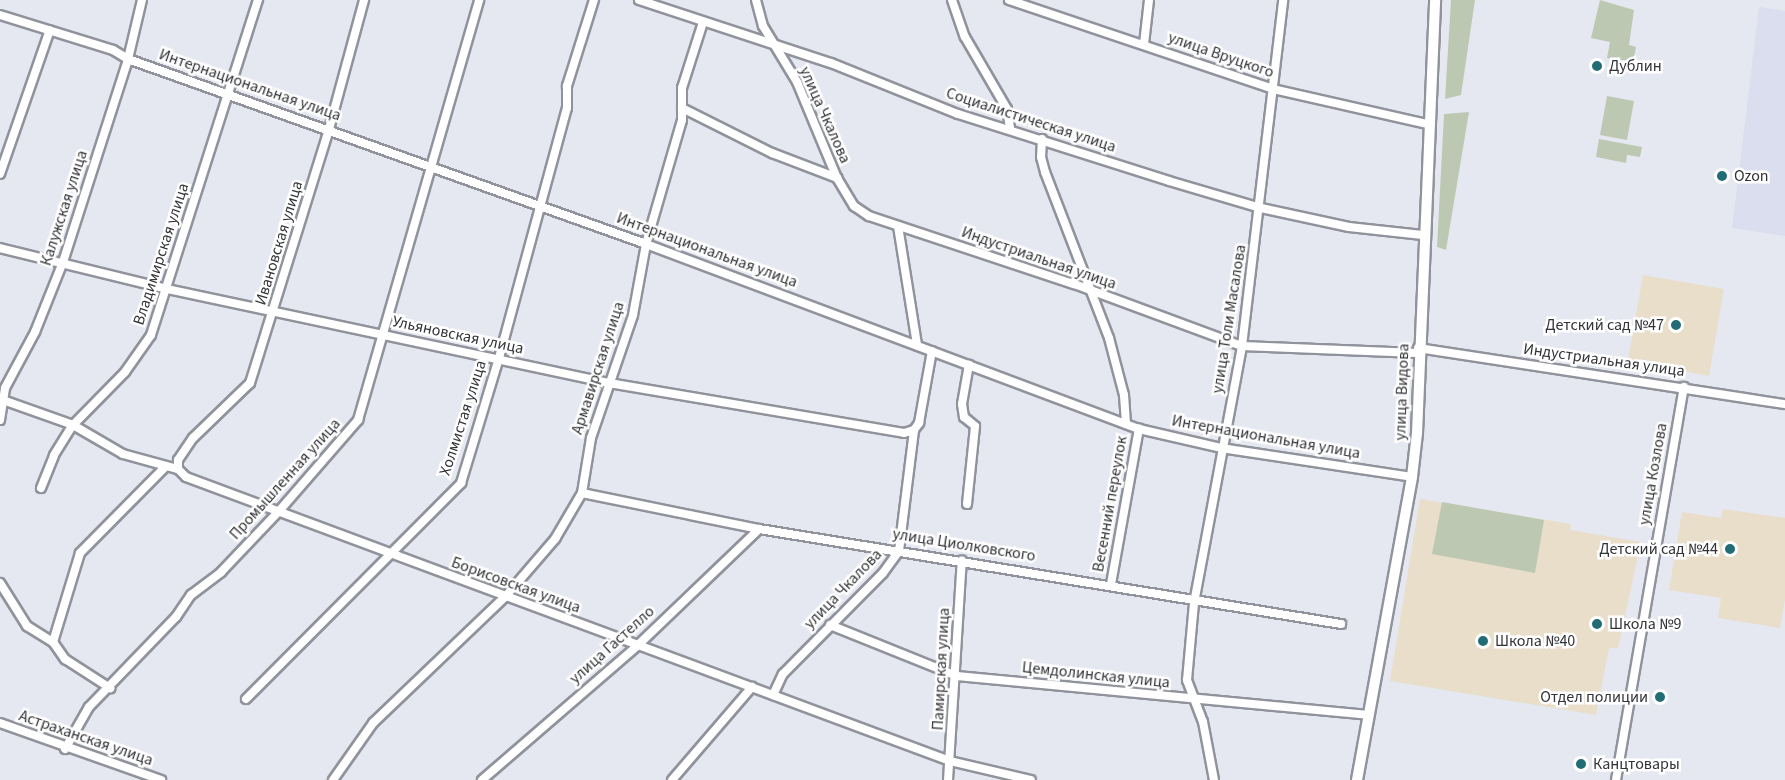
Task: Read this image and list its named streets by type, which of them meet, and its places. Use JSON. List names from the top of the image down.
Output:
{
  "streets": {
    "street": [
      "улица Вруцкого",
      "Интернациональная улица",
      "улица Чкалова",
      "Социалистическая улица",
      "Калужская улица",
      "Ивановская улица",
      "Владимирская улица",
      "Индустриальная улица",
      "улица Толи Масалова",
      "Ульяновская улица",
      "Армавирская улица",
      "улица Видова",
      "Холмистая улица",
      "улица Козлова",
      "Промышленная улица",
      "Весенний переулок",
      "улица Циолковского",
      "Борисовская улица",
      "улица Гастелло",
      "Памирская улица",
      "Цемдолинская улица",
      "Астраханская улица"
    ]
  },
  "crossings": [
    ["улица Вруцкого", "улица Толи Масалова"],
    ["улица Вруцкого", "улица Видова"],
    ["Интернациональная улица", "улица Чкалова"],
    ["Интернациональная улица", "Калужская улица"],
    ["Интернациональная улица", "Ивановская улица"],
    ["Интернациональная улица", "Владимирская улица"],
    ["Интернациональная улица", "улица Толи Масалова"],
    ["Интернациональная улица", "Армавирская улица"],
    ["Интернациональная улица", "улица Видова"],
    ["Интернациональная улица", "Холмистая улица"],
    ["Интернациональная улица", "Промышленная улица"],
    ["Интернациональная улица", "Весенний переулок"],
    ["улица Чкалова", "Социалистическая улица"],
    ["улица Чкалова", "Индустриальная улица"],
    ["улица Чкалова", "Ульяновская улица"],
    ["улица Чкалова", "улица Циолковского"],
    ["улица Чкалова", "Борисовская улица"],
    ["улица Чкалова", "Цемдолинская улица"],
    ["Социалистическая улица", "улица Толи Масалова"],
    ["Социалистическая улица", "Армавирская улица"],
    ["Социалистическая улица", "улица Видова"],
    ["Калужская улица", "Ульяновская улица"],
    ["Калужская улица", "Борисовская улица"],
    ["Ивановская улица", "Ульяновская улица"],
    ["Ивановская улица", "Борисовская улица"],
    ["Владимирская улица", "Ульяновская улица"],
    ["Владимирская улица", "Борисовская улица"],
    ["Индустриальная улица", "улица Толи Масалова"],
    ["Индустриальная улица", "улица Видова"],
    ["Индустриальная улица", "улица Козлова"],
    ["улица Толи Масалова", "улица Циолковского"],
    ["улица Толи Масалова", "Цемдолинская улица"],
    ["Ульяновская улица", "Армавирская улица"],
    ["Ульяновская улица", "Холмистая улица"],
    ["Ульяновская улица", "Промышленная улица"],
    ["Армавирская улица", "улица Циолковского"],
    ["Армавирская улица", "Борисовская улица"],
    ["улица Видова", "Цемдолинская улица"],
    ["Холмистая улица", "Борисовская улица"],
    ["Промышленная улица", "Борисовская улица"],
    ["Промышленная улица", "Астраханская улица"],
    ["Весенний переулок", "улица Циолковского"],
    ["улица Циолковского", "улица Гастелло"],
    ["улица Циолковского", "Памирская улица"],
    ["Борисовская улица", "улица Гастелло"],
    ["Борисовская улица", "Памирская улица"],
    ["Памирская улица", "Цемдолинская улица"]
  ],
  "places": [
    "Дублин",
    "Ozon",
    "Детский сад №47",
    "Детский сад №44",
    "Школа №9",
    "Школа №40",
    "Отдел полиции",
    "Канцтовары"
  ]
}
